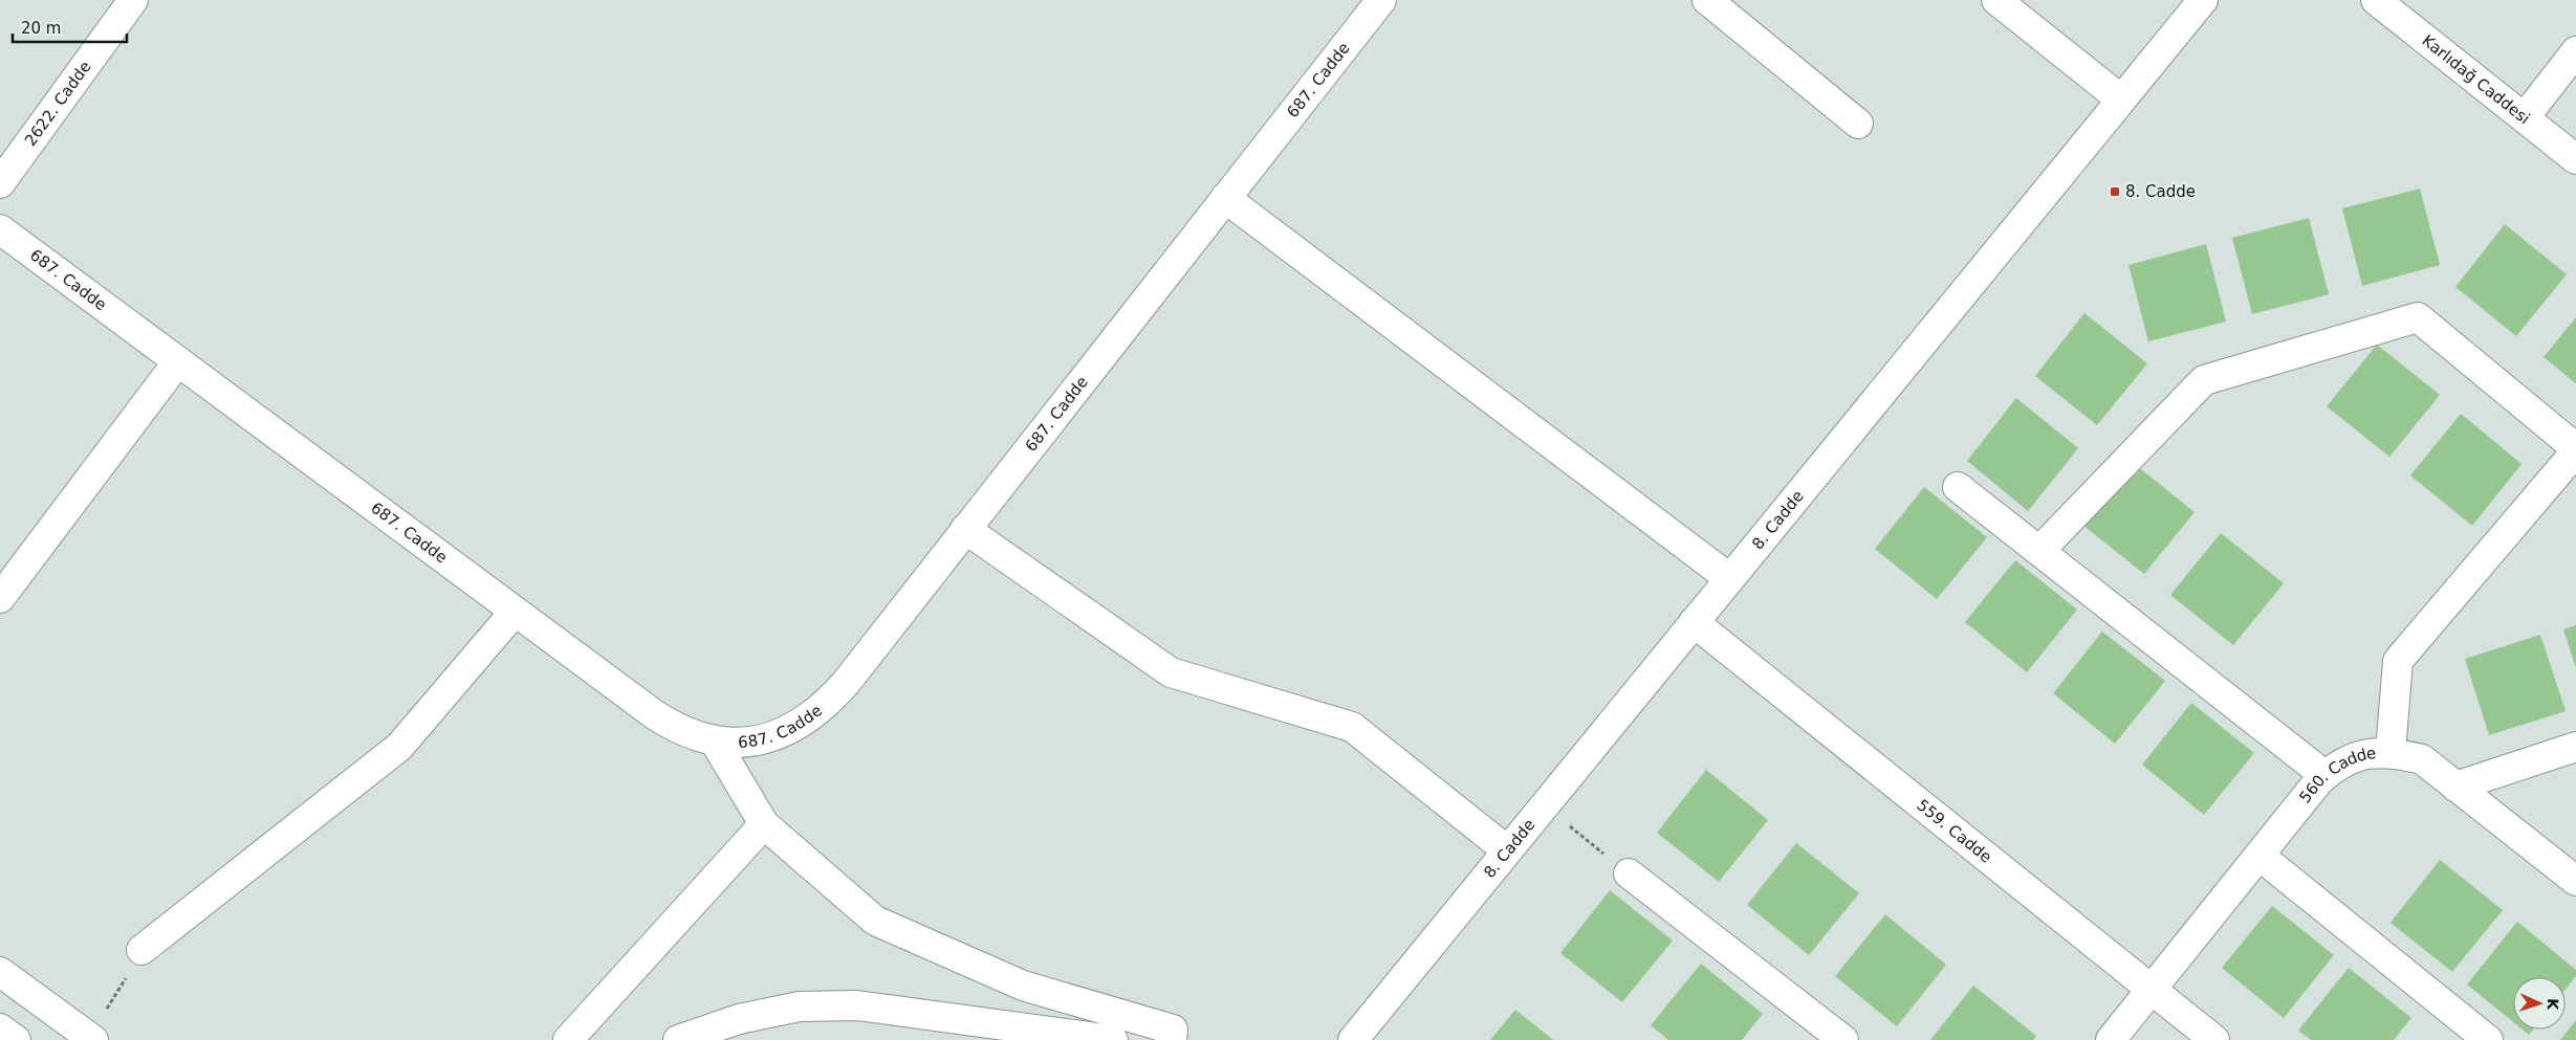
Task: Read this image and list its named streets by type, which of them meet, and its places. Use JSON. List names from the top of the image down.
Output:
{
  "streets": {
    "street": [
      "687. Cadde",
      "Karlıdağ Caddesi",
      "2622. Cadde",
      "8. Cadde",
      "560. Cadde",
      "559. Cadde"
    ]
  },
  "crossings": [
    ["8. Cadde", "559. Cadde"],
    ["560. Cadde", "559. Cadde"]
  ],
  "places": {
    "transit": ["8. Cadde"]
  },
  "scale_bar": "20 m",
  "north": "right"
}
